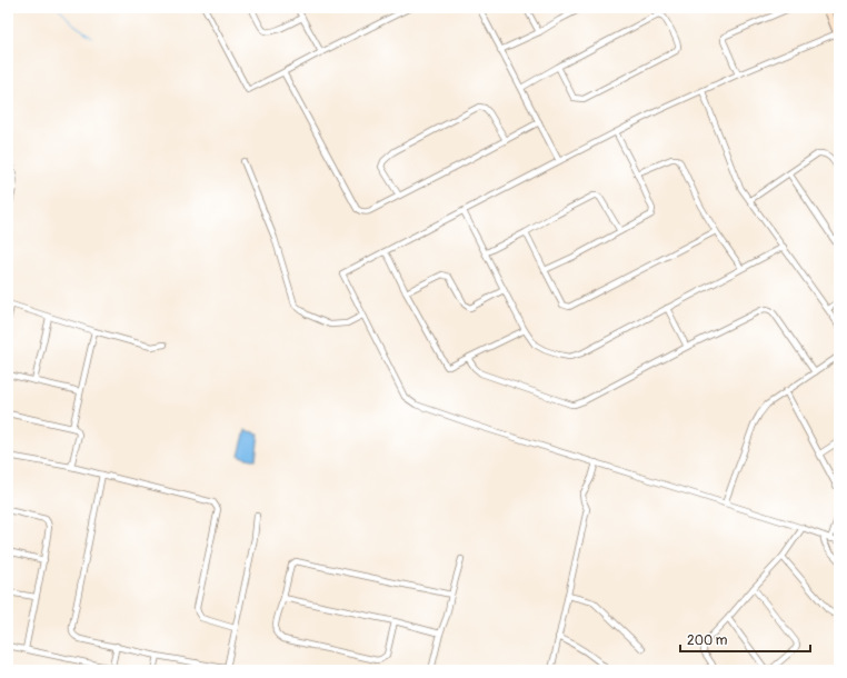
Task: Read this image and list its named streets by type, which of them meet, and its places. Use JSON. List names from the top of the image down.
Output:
{
  "scale_bar": "200 m"
}
